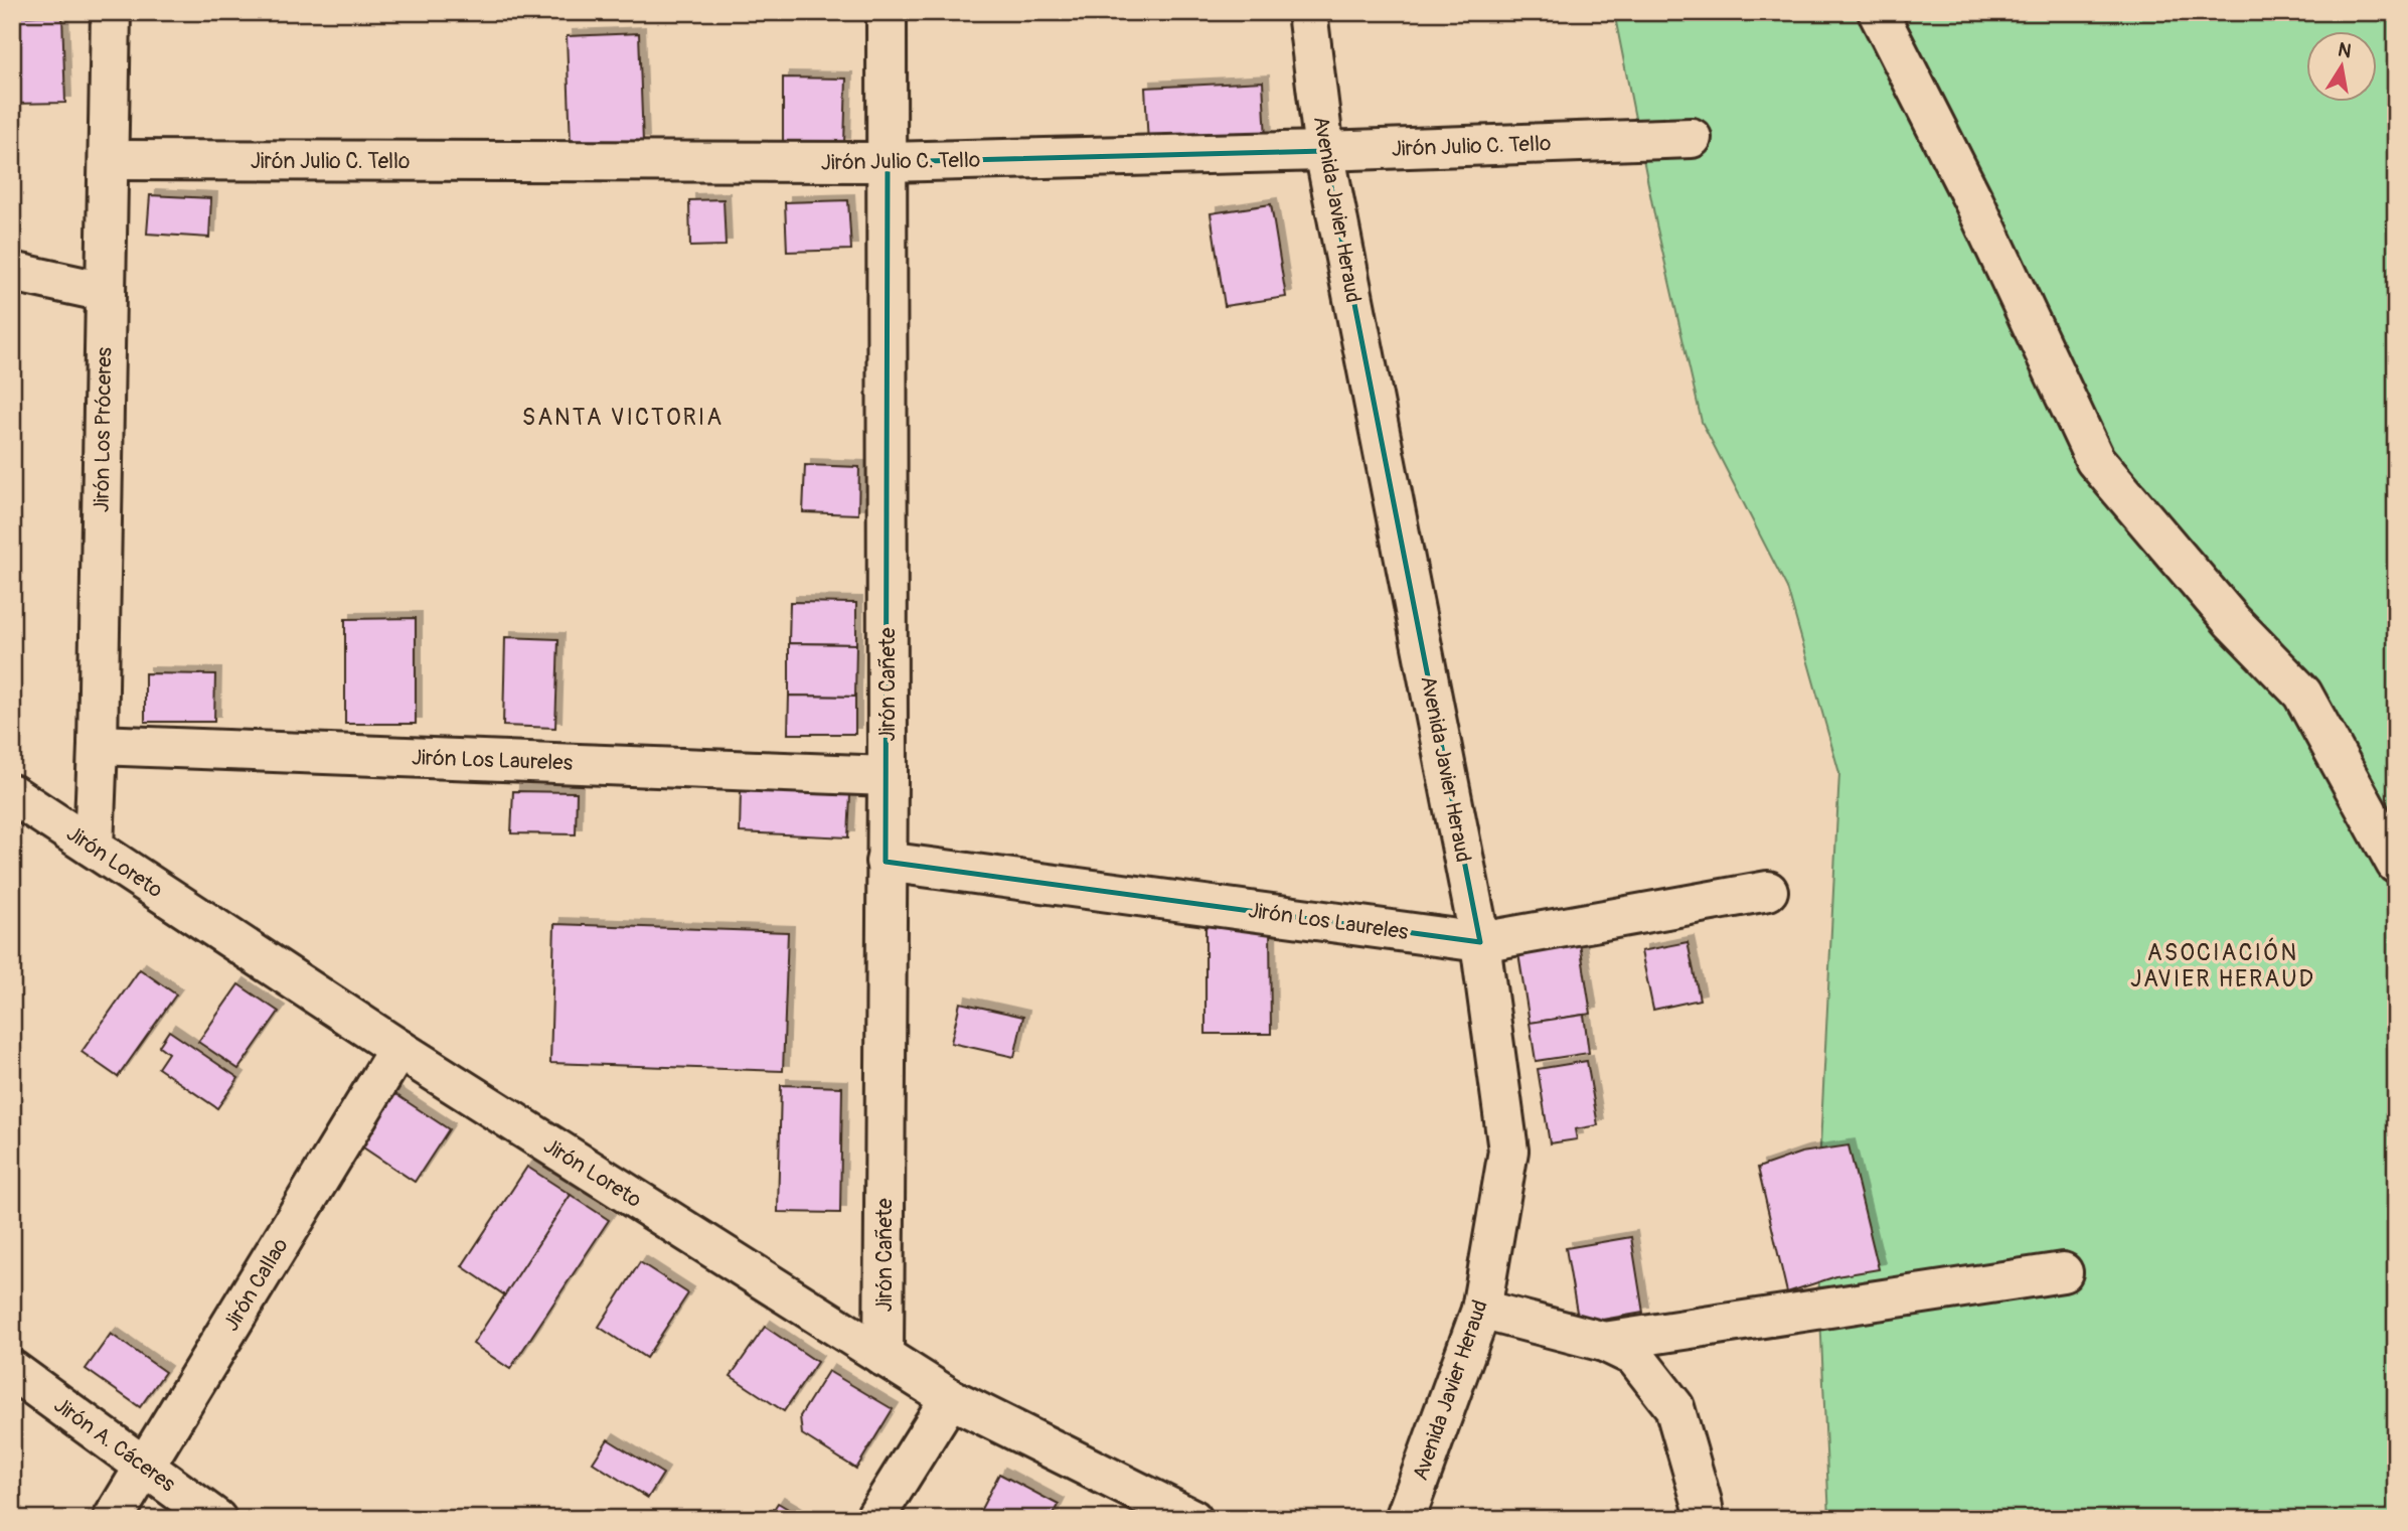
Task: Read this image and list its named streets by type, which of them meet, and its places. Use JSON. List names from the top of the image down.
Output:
{
  "streets": {
    "street": [
      "Jirón Julio C. Tello",
      "Avenida Javier Heraud",
      "Jirón Los Próceres",
      "Jirón Cañete",
      "Jirón Los Laureles",
      "Jirón Loreto",
      "Jirón Callao",
      "Jirón A. Cáceres"
    ]
  },
  "crossings": [
    ["Jirón Julio C. Tello", "Avenida Javier Heraud"],
    ["Jirón Julio C. Tello", "Jirón Los Próceres"],
    ["Jirón Julio C. Tello", "Jirón Cañete"],
    ["Avenida Javier Heraud", "Jirón Los Laureles"],
    ["Jirón Los Próceres", "Jirón Los Laureles"],
    ["Jirón Los Próceres", "Jirón Loreto"],
    ["Jirón Cañete", "Jirón Los Laureles"],
    ["Jirón Cañete", "Jirón Loreto"],
    ["Jirón Loreto", "Jirón Callao"],
    ["Jirón Callao", "Jirón A. Cáceres"]
  ],
  "districts": ["SANTA VICTORIA", "ASOCIACIÓN JAVIER HERAUD"],
  "north": "top"
}
